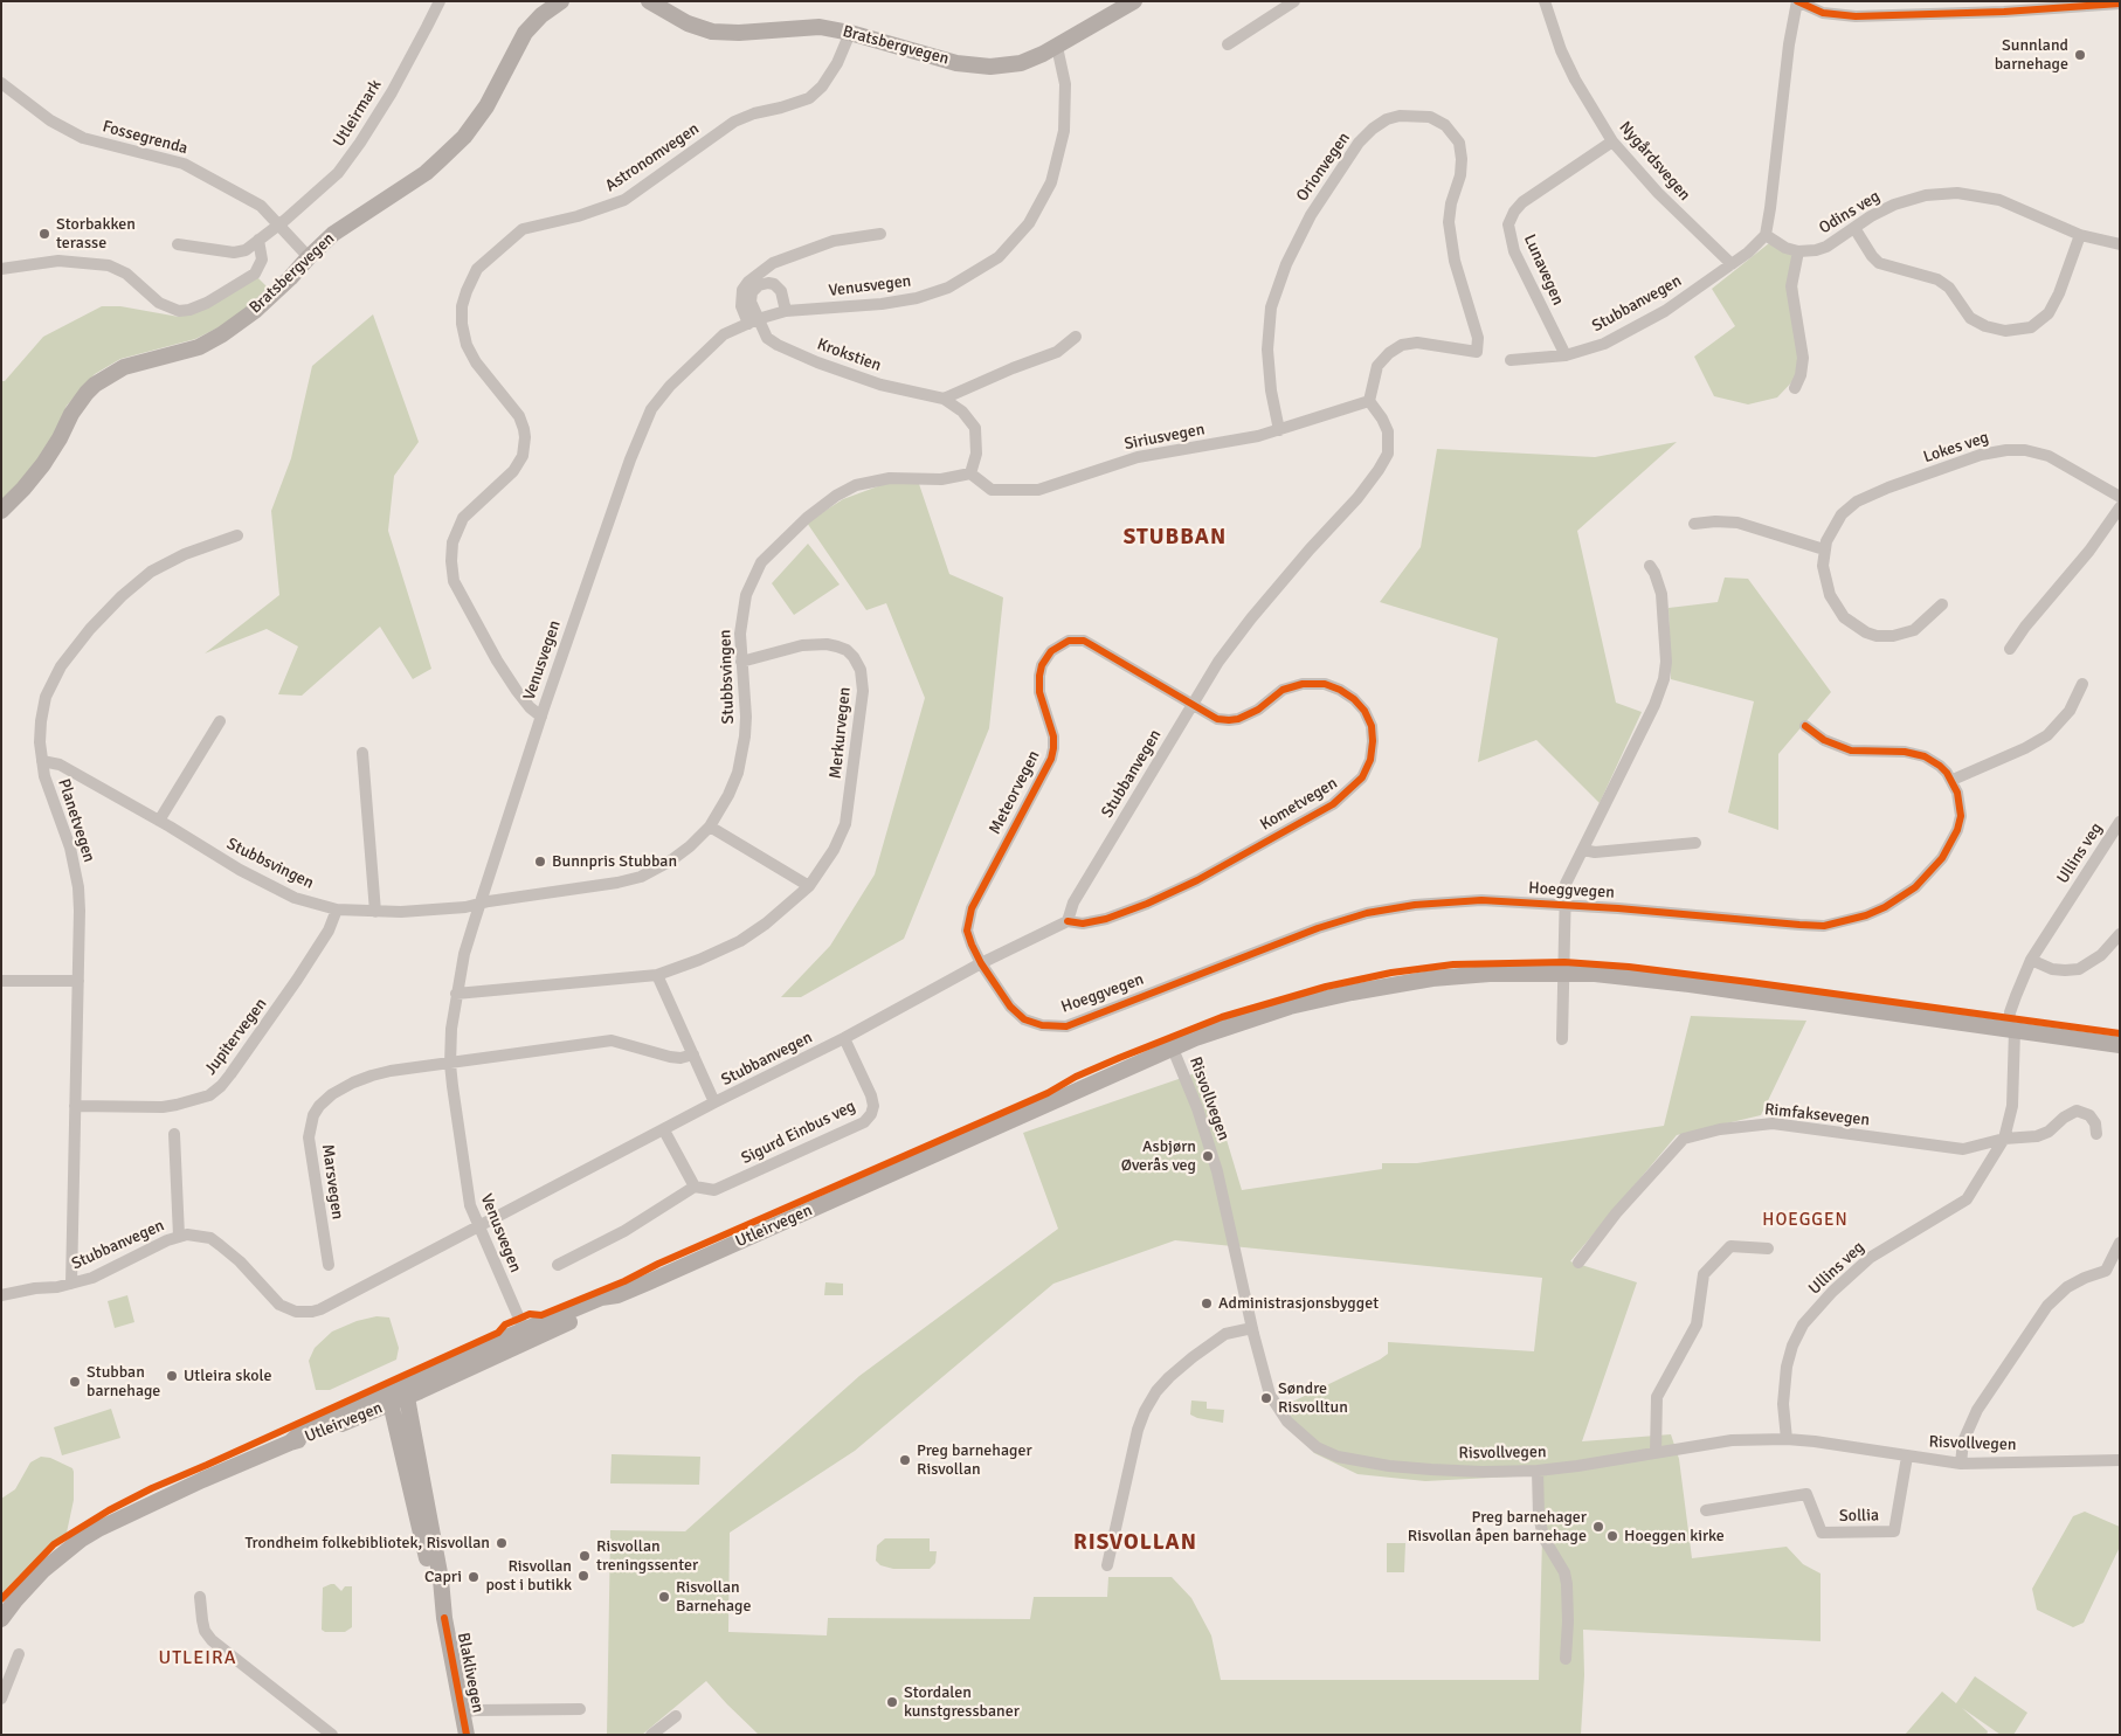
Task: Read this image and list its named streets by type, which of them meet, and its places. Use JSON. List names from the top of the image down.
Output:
{
  "streets": {
    "main road": ["Bratsbergvegen", "Utleirvegen", "Blaklivegen"],
    "street": [
      "Utleirmark",
      "Fossegrenda",
      "Astronomvegen",
      "Nygårdsvegen",
      "Orionvegen",
      "Odins veg",
      "Lunavegen",
      "Venusvegen",
      "Stubbanvegen",
      "Krokstien",
      "Siriusvegen",
      "Lokes veg",
      "Stubbsvingen",
      "Merkurvegen",
      "Meteorvegen",
      "Kometvegen",
      "Planetvegen",
      "Ullins veg",
      "Hoeggvegen",
      "Jupitervegen",
      "Risvollvegen",
      "Rimfaksevegen",
      "Sigurd Einbus veg",
      "Marsvegen",
      "Sollia"
    ]
  },
  "crossings": [
    ["Bratsbergvegen", "Fossegrenda"],
    ["Bratsbergvegen", "Astronomvegen"],
    ["Bratsbergvegen", "Venusvegen"],
    ["Utleirmark", "Fossegrenda"],
    ["Astronomvegen", "Venusvegen"],
    ["Nygårdsvegen", "Lunavegen"],
    ["Nygårdsvegen", "Stubbanvegen"],
    ["Orionvegen", "Stubbanvegen"],
    ["Orionvegen", "Siriusvegen"],
    ["Lunavegen", "Stubbanvegen"],
    ["Venusvegen", "Stubbanvegen"],
    ["Venusvegen", "Krokstien"],
    ["Venusvegen", "Stubbsvingen"],
    ["Venusvegen", "Merkurvegen"],
    ["Venusvegen", "Marsvegen"],
    ["Venusvegen", "Utleirvegen"],
    ["Stubbanvegen", "Siriusvegen"],
    ["Stubbanvegen", "Meteorvegen"],
    ["Stubbanvegen", "Kometvegen"],
    ["Stubbanvegen", "Planetvegen"],
    ["Stubbanvegen", "Hoeggvegen"],
    ["Stubbanvegen", "Sigurd Einbus veg"],
    ["Krokstien", "Siriusvegen"],
    ["Krokstien", "Stubbsvingen"],
    ["Siriusvegen", "Stubbsvingen"],
    ["Stubbsvingen", "Merkurvegen"],
    ["Stubbsvingen", "Planetvegen"],
    ["Stubbsvingen", "Jupitervegen"],
    ["Meteorvegen", "Kometvegen"],
    ["Meteorvegen", "Hoeggvegen"],
    ["Planetvegen", "Jupitervegen"],
    ["Ullins veg", "Risvollvegen"],
    ["Ullins veg", "Rimfaksevegen"],
    ["Ullins veg", "Utleirvegen"],
    ["Hoeggvegen", "Utleirvegen"],
    ["Risvollvegen", "Utleirvegen"],
    ["Risvollvegen", "Sollia"],
    ["Utleirvegen", "Blaklivegen"]
  ],
  "districts": [
    "STUBBAN",
    "HOEGGEN",
    "RISVOLLAN",
    "UTLEIRA"
  ],
  "places": [
    "Sunnland barnehage",
    "Storbakken terasse",
    "Bunnpris Stubban",
    "Asbjørn Øverås veg",
    "Administrasjonsbygget",
    "Utleira skole",
    "Stubban barnehage",
    "Søndre Risvolltun",
    "Preg barnehager Risvollan",
    "Preg barnehager Risvollan åpen barnehage",
    "Hoeggen kirke",
    "Trondheim folkebibliotek, Risvollan",
    "Risvollan treningssenter",
    "Risvollan post i butikk",
    "Capri",
    "Risvollan Barnehage",
    "Stordalen kunstgressbaner"
  ]
}
